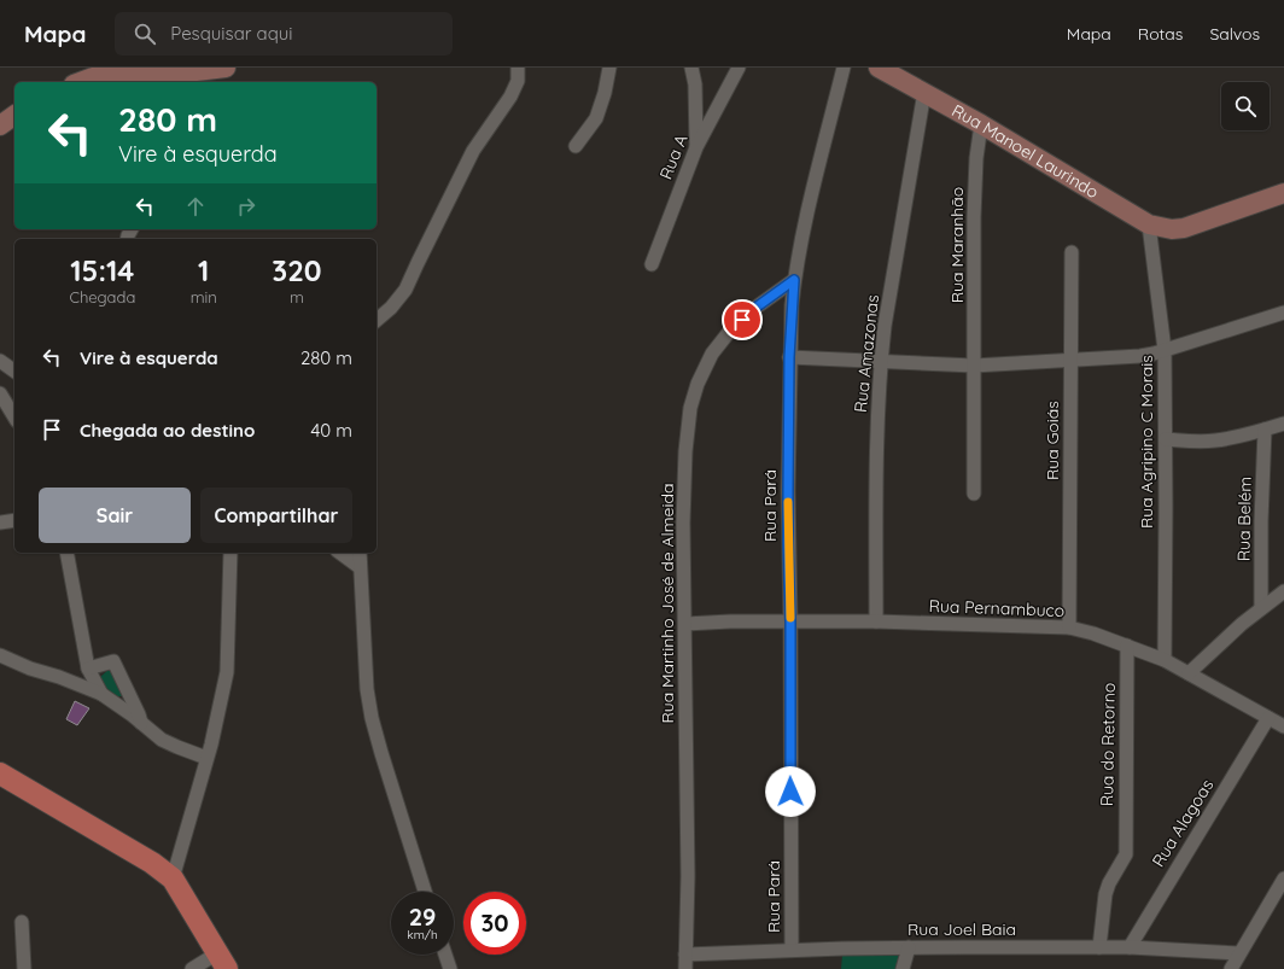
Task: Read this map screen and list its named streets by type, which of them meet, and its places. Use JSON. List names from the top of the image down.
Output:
{
  "streets": {
    "street": [
      "Rua Manoel Laurindo",
      "Rua A",
      "Rua Maranhão",
      "Rua Amazonas",
      "Rua Goiás",
      "Rua Agripino C Morais",
      "Rua Pará",
      "Rua Belém",
      "Rua Martinho José de Almeida",
      "Rua Pernambuco",
      "Rua do Retorno",
      "Rua Alagoas",
      "Rua Joel Baia"
    ]
  },
  "crossings": [
    ["Rua Manoel Laurindo", "Rua Maranhão"],
    ["Rua Manoel Laurindo", "Rua Amazonas"],
    ["Rua Manoel Laurindo", "Rua Agripino C Morais"],
    ["Rua Amazonas", "Rua Pernambuco"],
    ["Rua Goiás", "Rua Pernambuco"],
    ["Rua Agripino C Morais", "Rua Pernambuco"],
    ["Rua Pará", "Rua Martinho José de Almeida"],
    ["Rua Pará", "Rua Pernambuco"],
    ["Rua Pará", "Rua Joel Baia"],
    ["Rua Martinho José de Almeida", "Rua Pernambuco"],
    ["Rua Martinho José de Almeida", "Rua Joel Baia"],
    ["Rua Pernambuco", "Rua do Retorno"],
    ["Rua Pernambuco", "Rua Alagoas"],
    ["Rua do Retorno", "Rua Joel Baia"],
    ["Rua Alagoas", "Rua Joel Baia"]
  ],
  "page": {
    "header": "Mapa",
    "search": "Pesquisar aqui",
    "nav": ["Mapa", "Rotas", "Salvos"],
    "turn": ["280 m", "Vire à esquerda"],
    "eta": [
      "15:14",
      "Chegada",
      "1",
      "min",
      "320",
      "m"
    ],
    "list": [
      {
        "name": "Vire à esquerda",
        "value": "280 m"
      },
      {
        "name": "Chegada ao destino",
        "value": "40 m"
      }
    ],
    "buttons": ["Sair", "Compartilhar"],
    "speed": "29 km/h",
    "limit": "30"
  }
}
